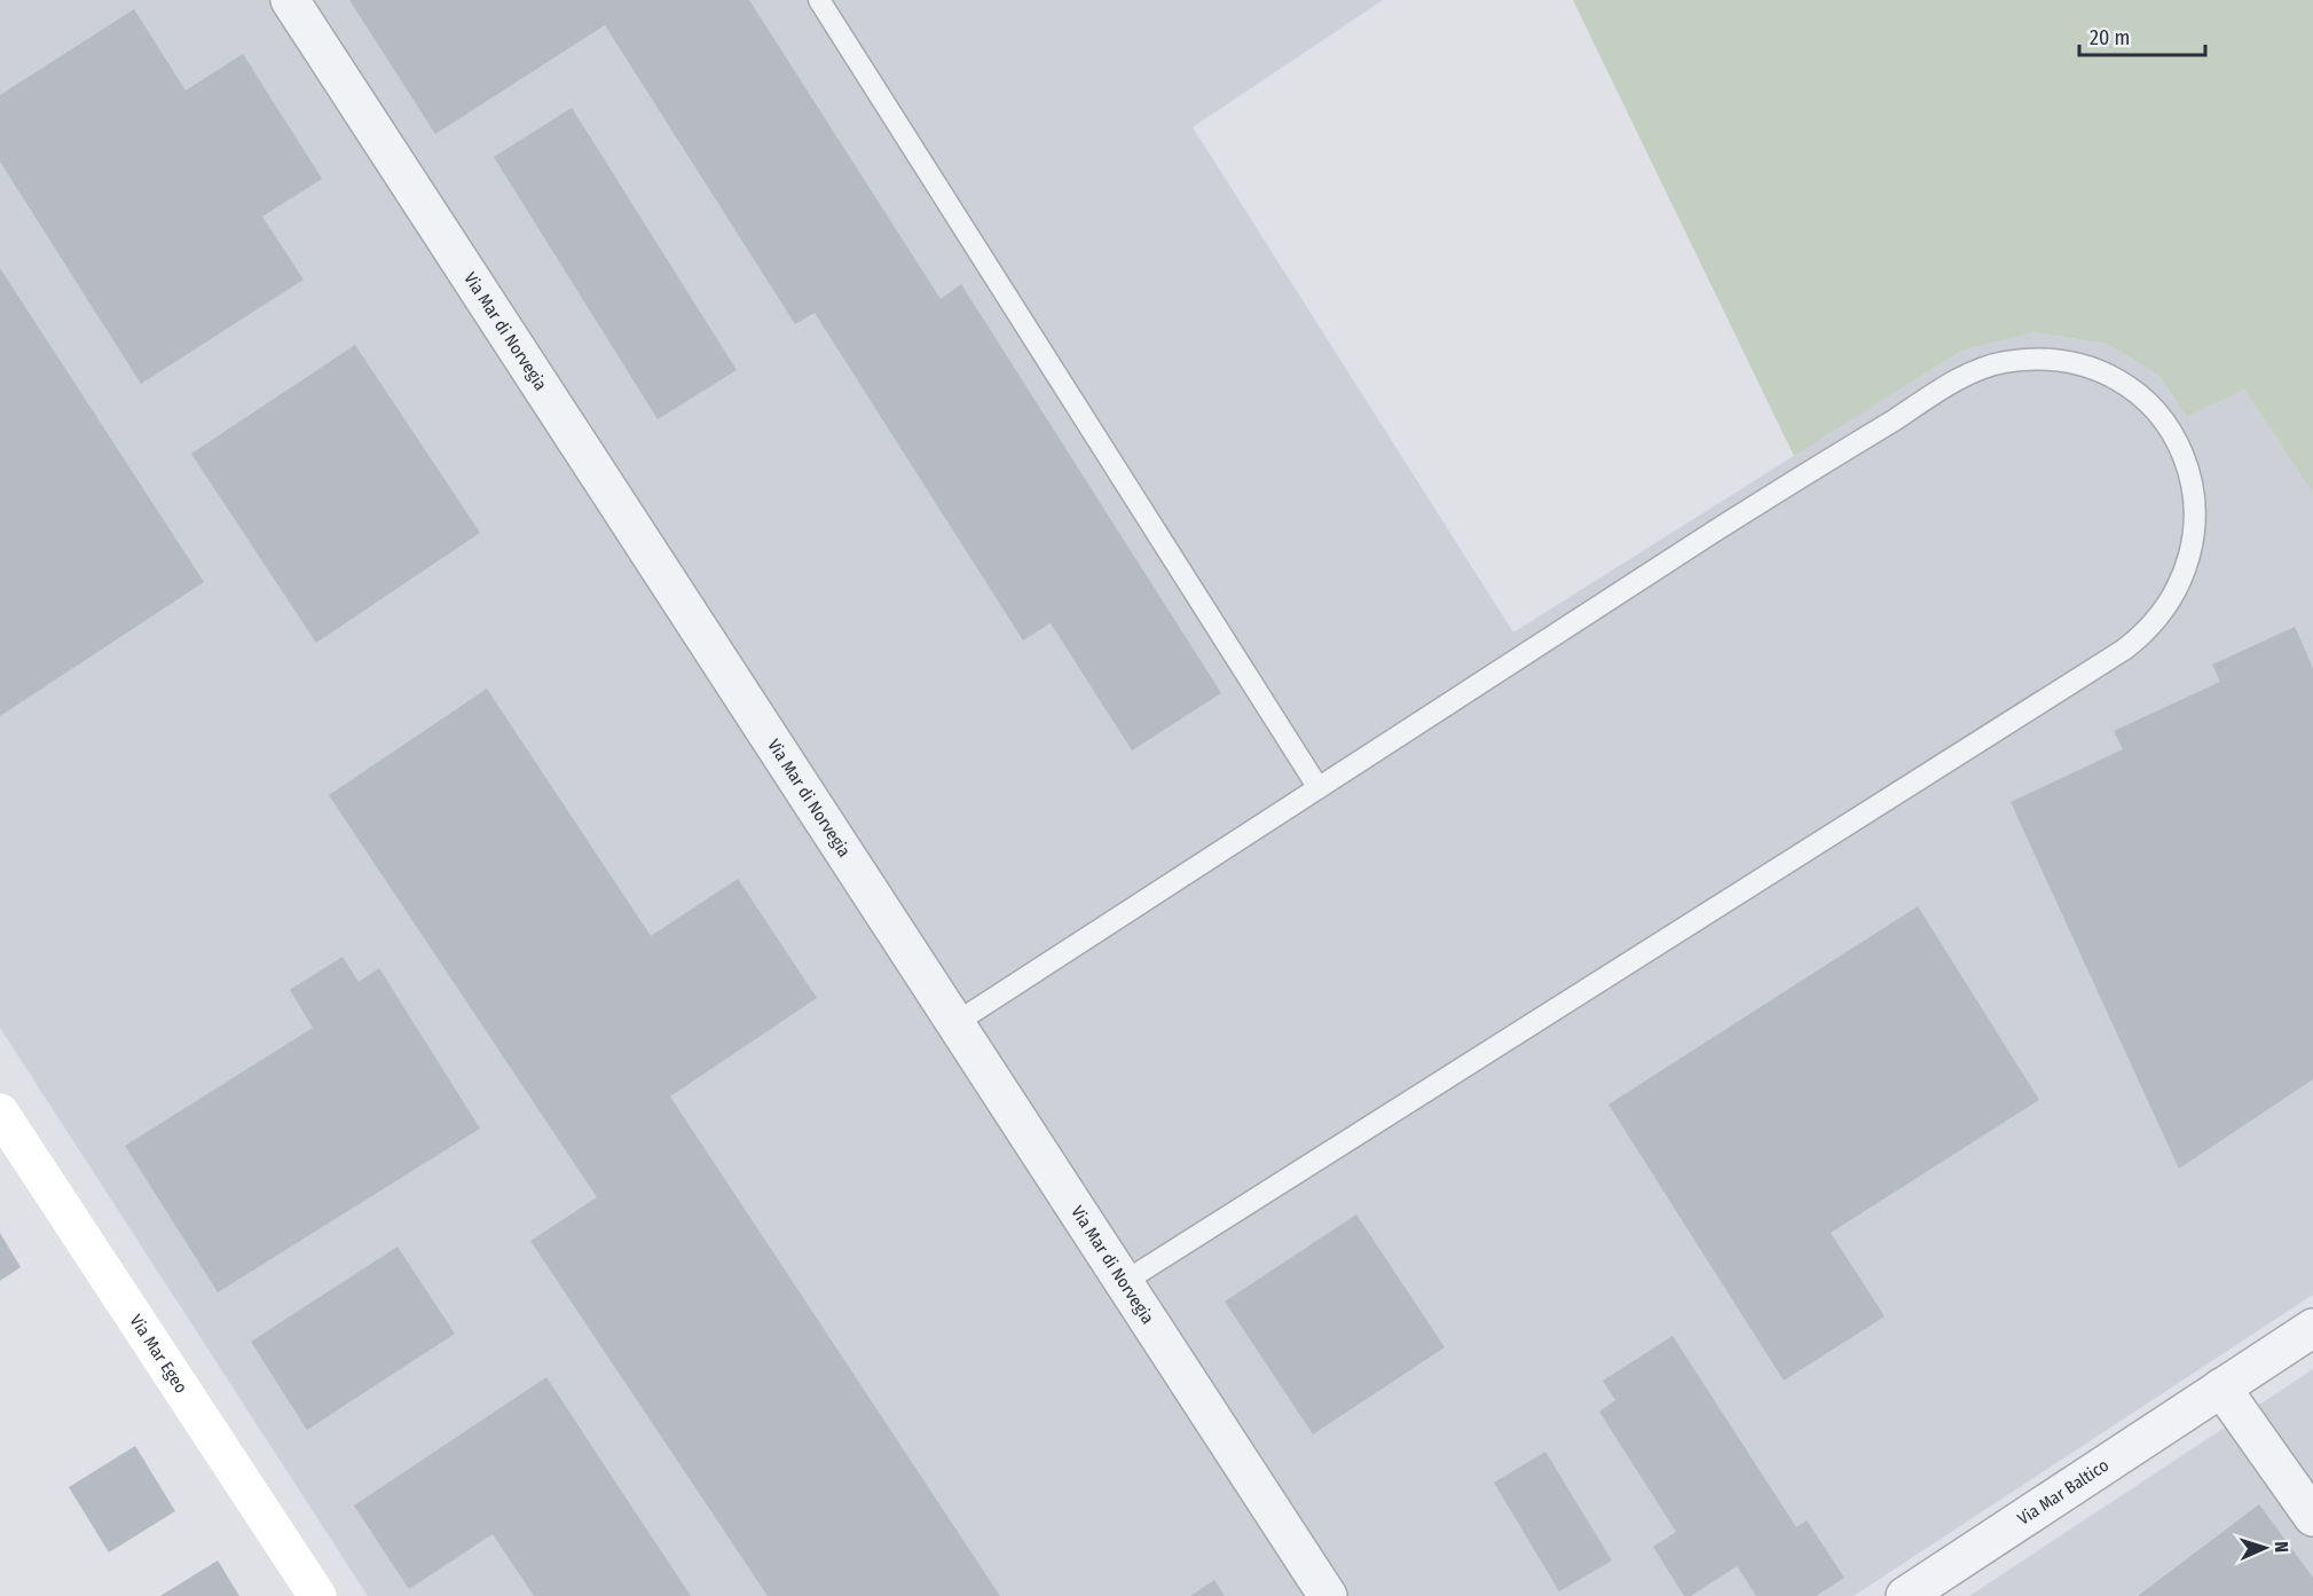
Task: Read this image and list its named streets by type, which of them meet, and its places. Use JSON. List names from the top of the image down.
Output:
{
  "streets": {
    "street": ["Via Mar di Norvegia", "Via Mar Egeo", "Via Mar Baltico"]
  },
  "scale_bar": "20 m",
  "north": "right"
}
